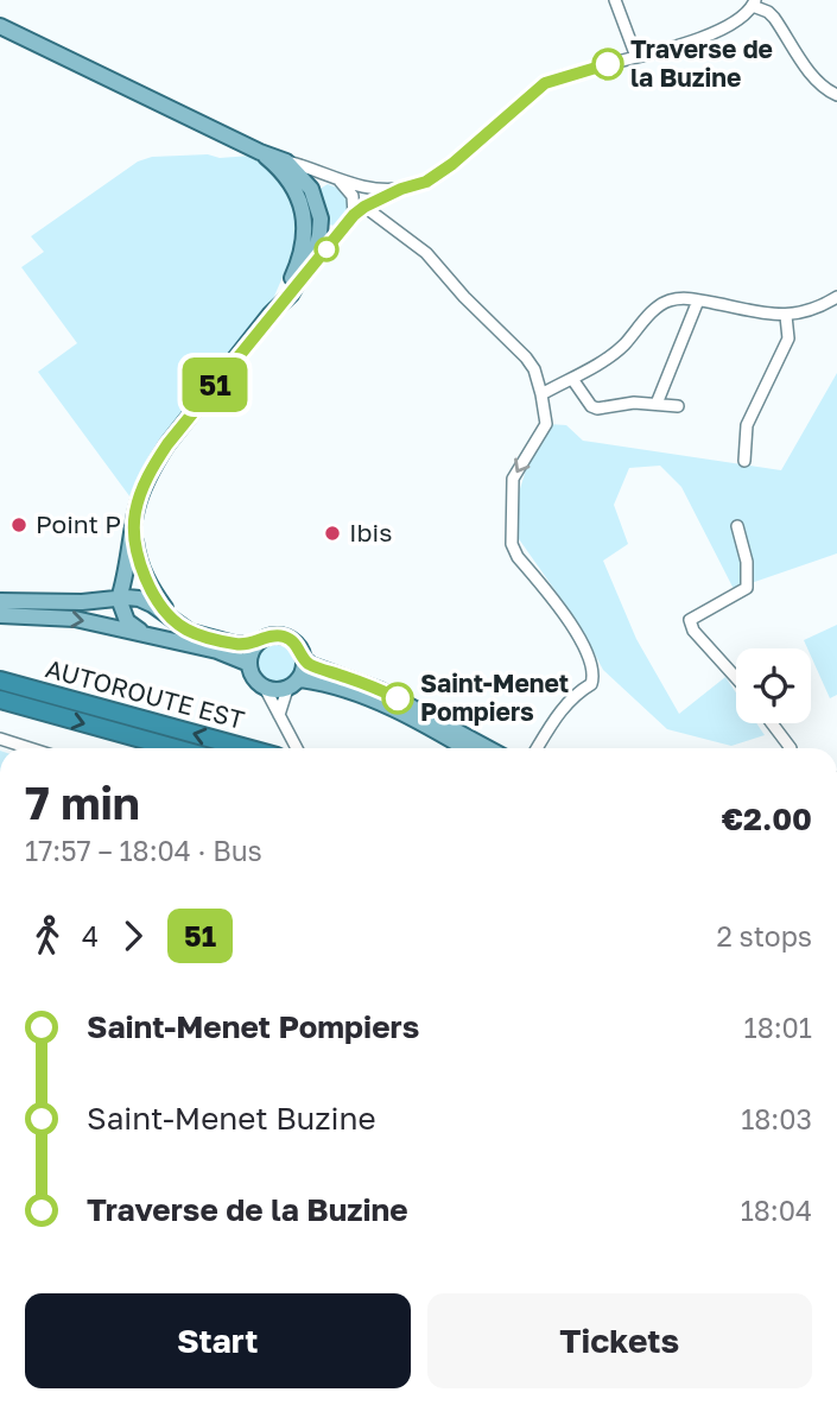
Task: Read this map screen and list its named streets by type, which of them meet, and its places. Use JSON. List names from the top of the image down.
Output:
{
  "streets": {
    "highway": ["AUTOROUTE EST"]
  },
  "places": [
    "Traverse de la Buzine",
    "Point P",
    "Ibis",
    "Saint-Menet Pompiers"
  ],
  "lines": ["bus line 51"],
  "page": {
    "on_map": "51",
    "heading": ["7 min", "17:57 – 18:04 · Bus", "€2.00"],
    "legs": ["4", "51", "2 stops"],
    "list": [
      {
        "name": "Saint-Menet Pompiers",
        "value": "18:01"
      },
      {
        "name": "Saint-Menet Buzine",
        "value": "18:03"
      },
      {
        "name": "Traverse de la Buzine",
        "value": "18:04"
      }
    ],
    "buttons": ["Start", "Tickets"]
  }
}
